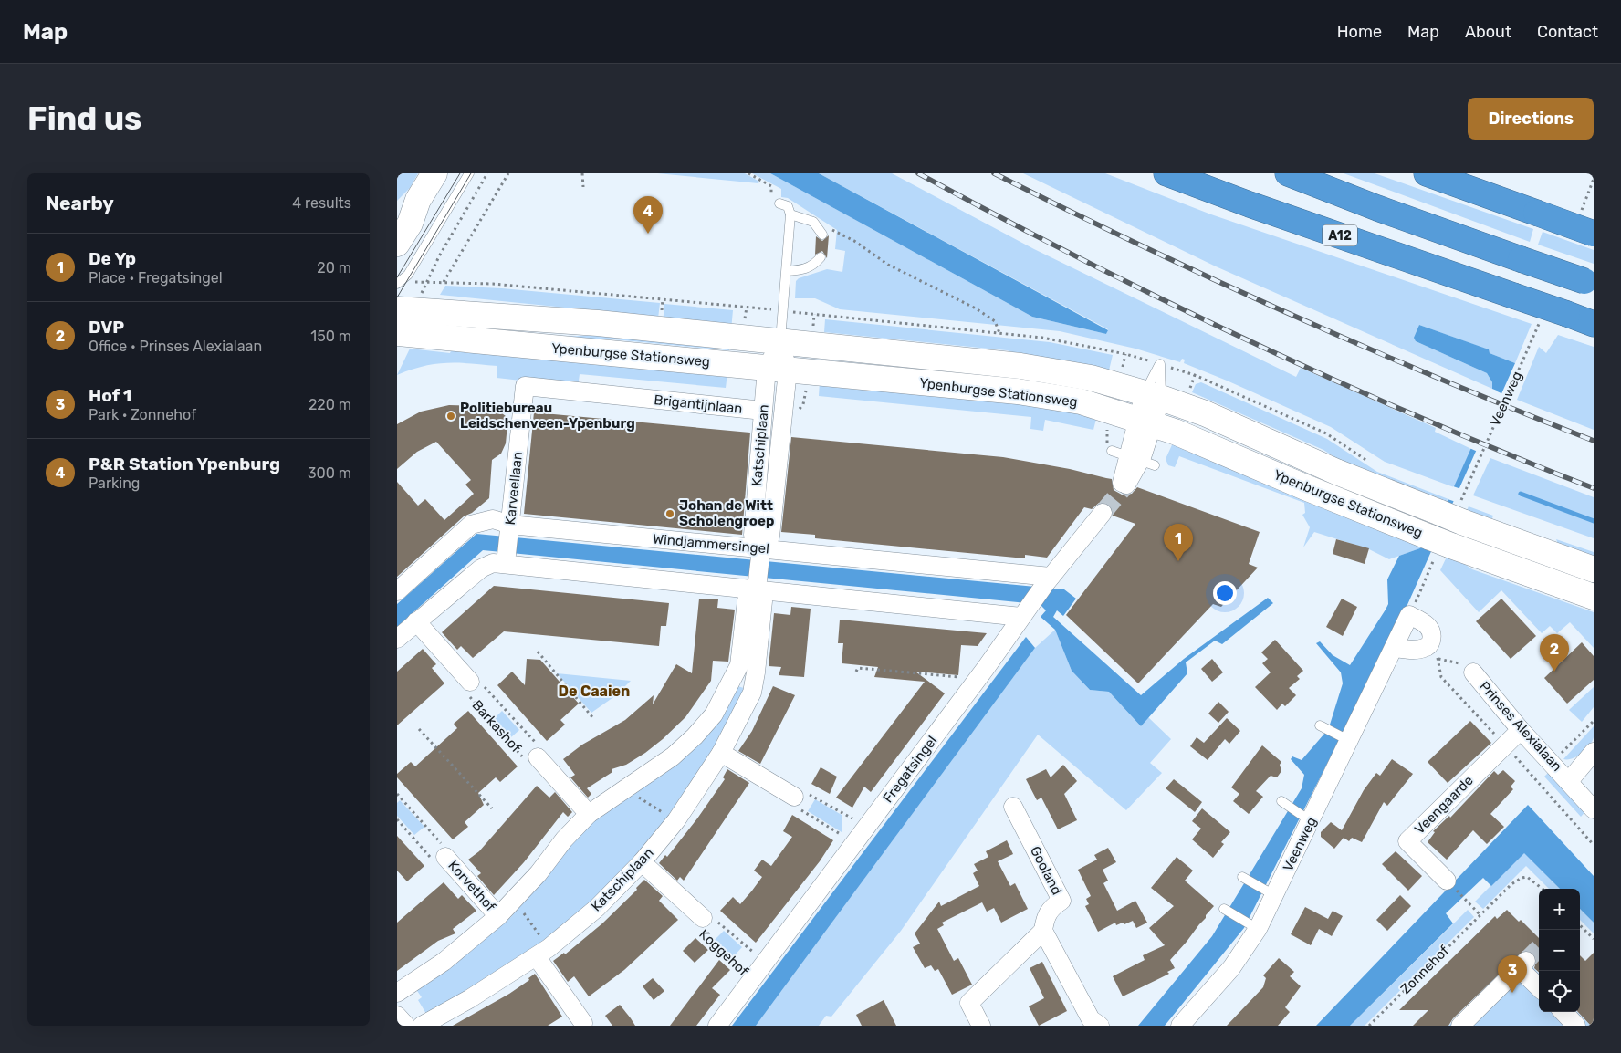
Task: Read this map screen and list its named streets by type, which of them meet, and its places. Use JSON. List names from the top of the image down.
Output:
{
  "streets": {
    "highway": ["A12"],
    "main road": ["Ypenburgse Stationsweg"],
    "street": [
      "Veenweg",
      "Brigantijnlaan",
      "Katschiplaan",
      "Karveellaan",
      "Windjammersingel",
      "Barkashof",
      "Prinses Alexialaan",
      "Fregatsingel",
      "Veengaarde",
      "Gooland",
      "Korvethof",
      "Koggehof"
    ],
    "path": ["Zonnehof"]
  },
  "crossings": [
    ["Ypenburgse Stationsweg", "Veenweg"],
    ["Ypenburgse Stationsweg", "Katschiplaan"],
    ["Brigantijnlaan", "Katschiplaan"],
    ["Brigantijnlaan", "Karveellaan"],
    ["Katschiplaan", "Windjammersingel"],
    ["Katschiplaan", "Barkashof"],
    ["Katschiplaan", "Korvethof"],
    ["Katschiplaan", "Koggehof"],
    ["Karveellaan", "Windjammersingel"],
    ["Windjammersingel", "Fregatsingel"],
    ["Prinses Alexialaan", "Veengaarde"],
    ["Fregatsingel", "Koggehof"]
  ],
  "districts": ["De Caaien"],
  "places": ["Politiebureau Leidschenveen-Ypenburg", "Johan de Witt Scholengroep"],
  "page": {
    "header": "Map",
    "nav": [
      "Home",
      "Map",
      "About",
      "Contact"
    ],
    "buttons": "Directions",
    "title": "Find us",
    "heading": ["Nearby", "4 results"],
    "pins": [
      "4",
      "1",
      "2",
      "3"
    ],
    "list": [
      {
        "mark": "1",
        "name": "De Yp",
        "note": "Place · Fregatsingel",
        "value": "20 m"
      },
      {
        "mark": "2",
        "name": "DVP",
        "note": "Office · Prinses Alexialaan",
        "value": "150 m"
      },
      {
        "mark": "3",
        "name": "Hof 1",
        "note": "Park · Zonnehof",
        "value": "220 m"
      },
      {
        "mark": "4",
        "name": "P&R Station Ypenburg",
        "note": "Parking",
        "value": "300 m"
      }
    ],
    "map_buttons": ["+", "−"]
  }
}
